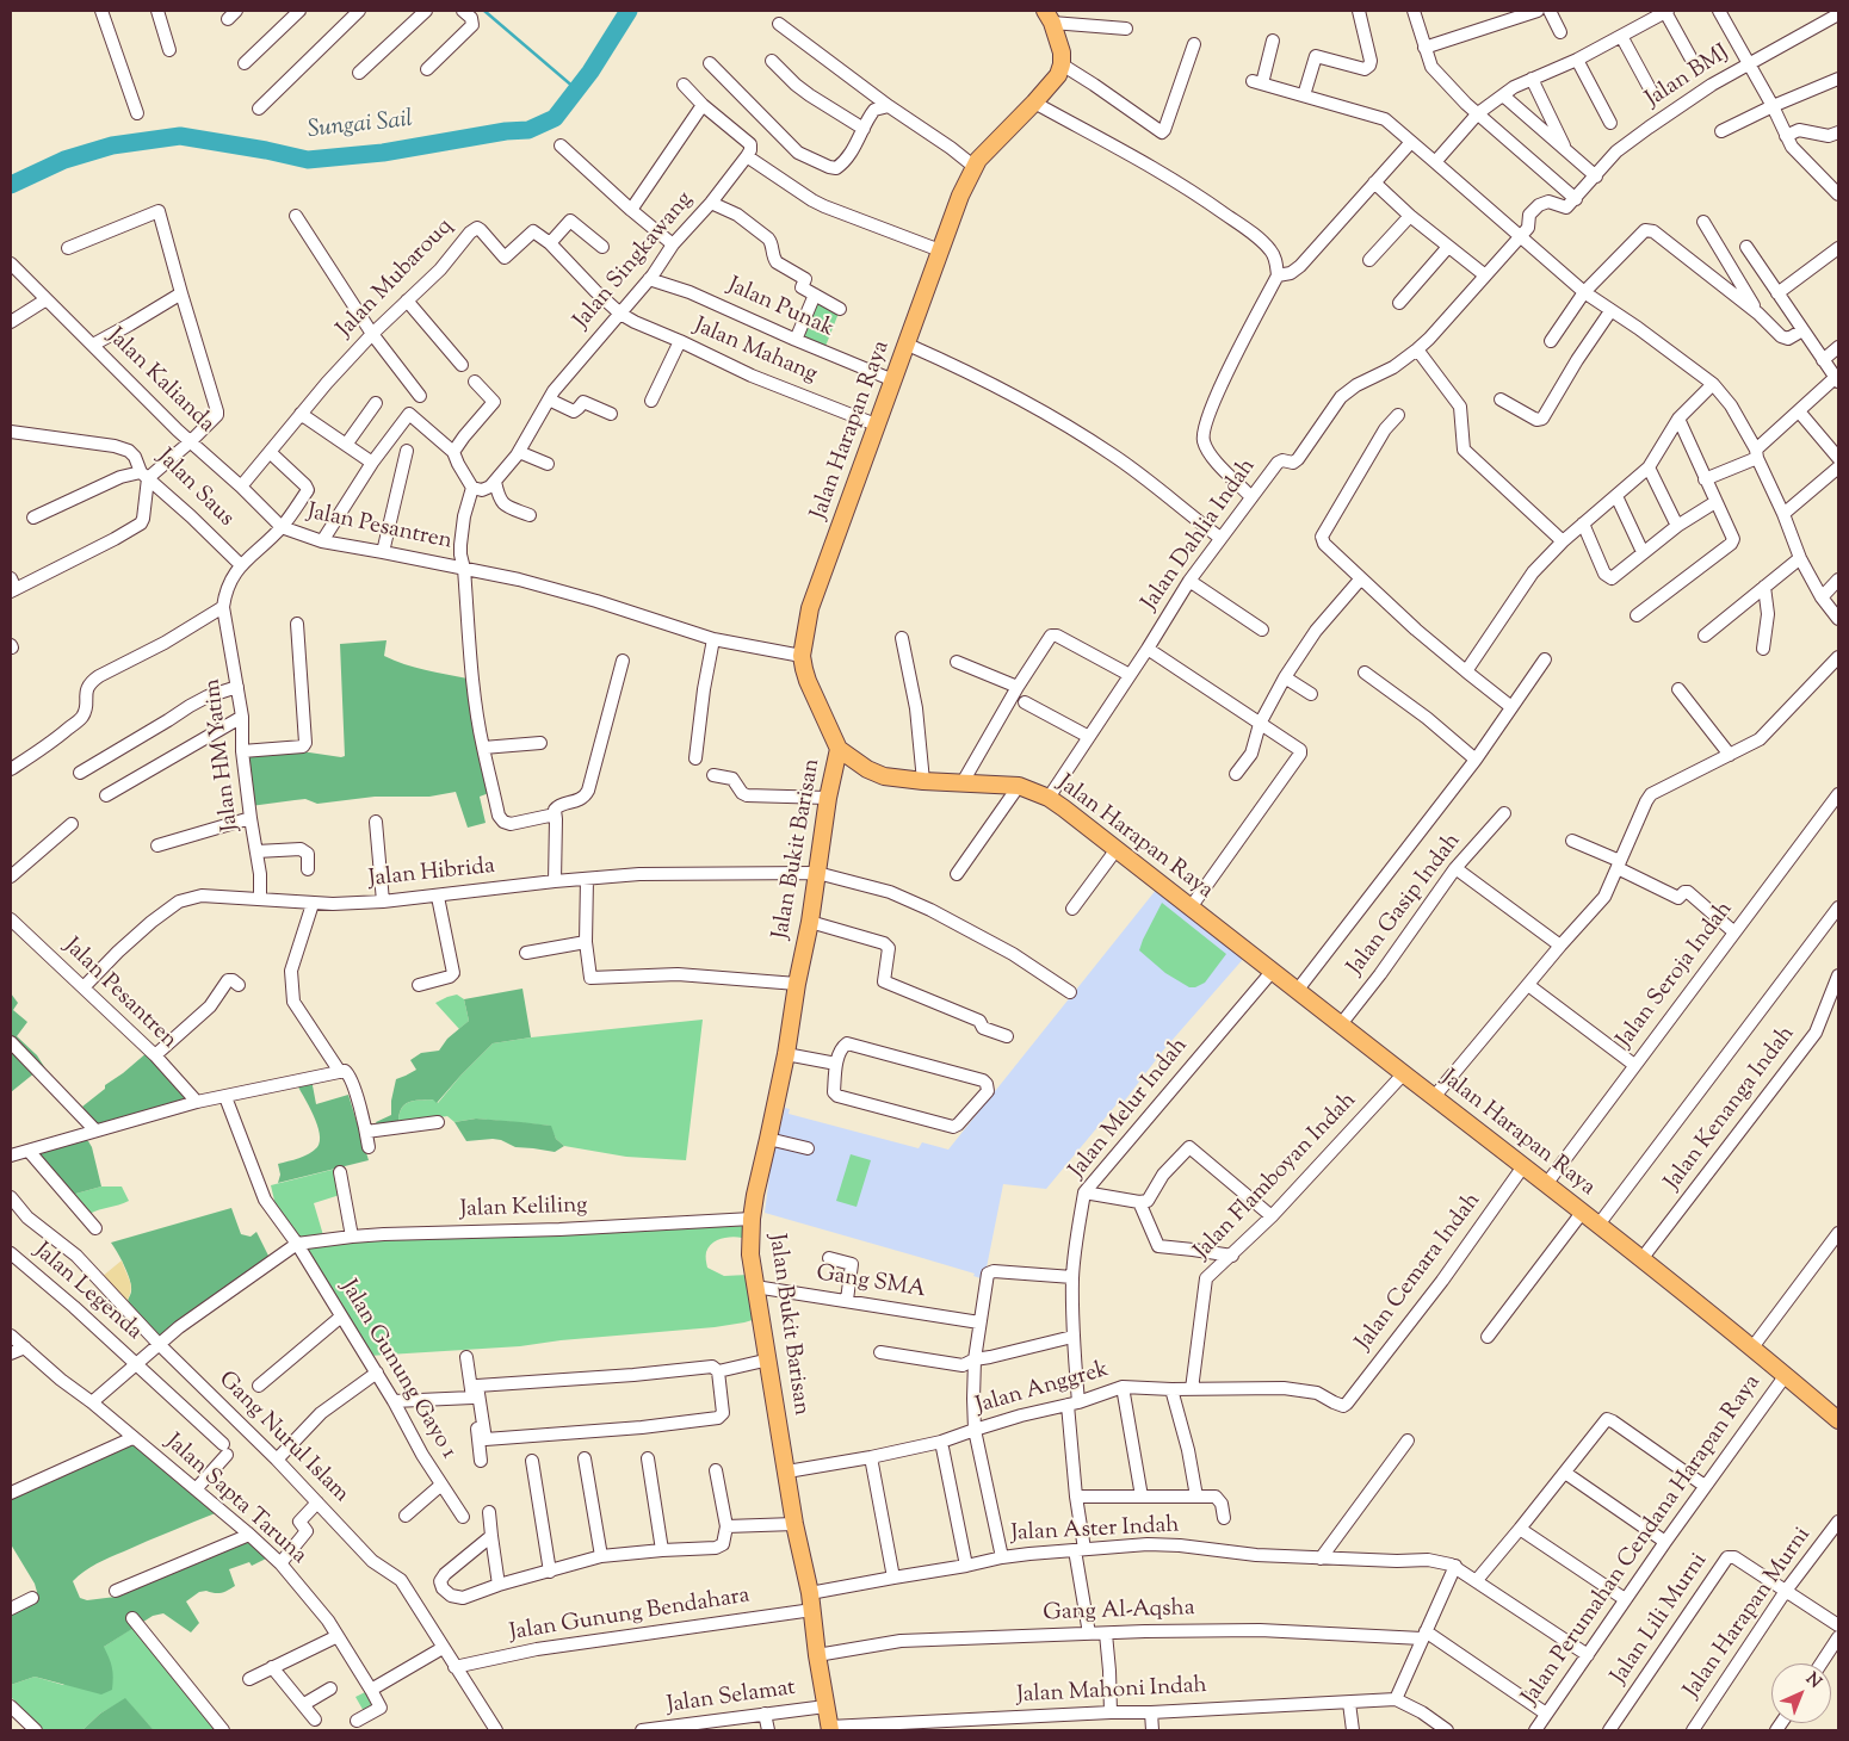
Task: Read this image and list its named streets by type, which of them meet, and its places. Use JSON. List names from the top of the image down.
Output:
{
  "streets": {
    "main road": ["Jalan Harapan Raya", "Jalan Bukit Barisan"],
    "street": [
      "Jalan BMJ",
      "Jalan Singkawang",
      "Jalan Mubarouq",
      "Jalan Punak",
      "Jalan Mahang",
      "Jalan Kalianda",
      "Jalan Saus",
      "Jalan Pesantren",
      "Jalan Dahlia Indah",
      "Jalan HM Yatim",
      "Jalan Hibrida",
      "Jalan Gasip Indah",
      "Jalan Seroja Indah",
      "Jalan Melur Indah",
      "Jalan Kenanga Indah",
      "Jalan Flamboyan Indah",
      "Jalan Keliling",
      "Jalan Cemara Indah",
      "Gang SMA",
      "Jalan Legenda",
      "Jalan Gunung Gayo 1",
      "Jalan Anggrek",
      "Gang Nurul Islam",
      "Jalan Sapta Taruna",
      "Jalan Aster Indah",
      "Jalan Perumahan Cendana Harapan Raya",
      "Gang Al-Aqsha",
      "Jalan Harapan Murni",
      "Jalan Gunung Bendahara",
      "Jalan Lili Murni",
      "Jalan Mahoni Indah",
      "Jalan Selamat"
    ]
  },
  "crossings": [
    ["Jalan BMJ", "Jalan Dahlia Indah"],
    ["Jalan Singkawang", "Jalan Punak"],
    ["Jalan Singkawang", "Jalan Mahang"],
    ["Jalan Mubarouq", "Jalan Kalianda"],
    ["Jalan Punak", "Jalan Harapan Raya"],
    ["Jalan Mahang", "Jalan Harapan Raya"],
    ["Jalan Kalianda", "Jalan Pesantren"],
    ["Jalan Harapan Raya", "Jalan Pesantren"],
    ["Jalan Harapan Raya", "Jalan Dahlia Indah"],
    ["Jalan Harapan Raya", "Jalan Bukit Barisan"],
    ["Jalan Harapan Raya", "Jalan Gasip Indah"],
    ["Jalan Harapan Raya", "Jalan Seroja Indah"],
    ["Jalan Harapan Raya", "Jalan Melur Indah"],
    ["Jalan Harapan Raya", "Jalan Kenanga Indah"],
    ["Jalan Harapan Raya", "Jalan Flamboyan Indah"],
    ["Jalan Harapan Raya", "Jalan Cemara Indah"],
    ["Jalan Harapan Raya", "Jalan Perumahan Cendana Harapan Raya"],
    ["Jalan Saus", "Jalan Pesantren"],
    ["Jalan Pesantren", "Jalan HM Yatim"],
    ["Jalan Pesantren", "Jalan Hibrida"],
    ["Jalan HM Yatim", "Jalan Hibrida"],
    ["Jalan Bukit Barisan", "Jalan Hibrida"],
    ["Jalan Bukit Barisan", "Jalan Keliling"],
    ["Jalan Bukit Barisan", "Gang SMA"],
    ["Jalan Bukit Barisan", "Jalan Anggrek"],
    ["Jalan Bukit Barisan", "Jalan Aster Indah"],
    ["Jalan Bukit Barisan", "Gang Al-Aqsha"],
    ["Jalan Bukit Barisan", "Jalan Gunung Bendahara"],
    ["Jalan Bukit Barisan", "Jalan Mahoni Indah"],
    ["Jalan Bukit Barisan", "Jalan Selamat"],
    ["Jalan Melur Indah", "Jalan Anggrek"],
    ["Jalan Melur Indah", "Jalan Aster Indah"],
    ["Jalan Melur Indah", "Gang Al-Aqsha"],
    ["Jalan Flamboyan Indah", "Jalan Anggrek"],
    ["Jalan Keliling", "Jalan Legenda"],
    ["Jalan Keliling", "Jalan Gunung Gayo 1"],
    ["Jalan Keliling", "Gang Nurul Islam"],
    ["Jalan Keliling", "Jalan Sapta Taruna"],
    ["Jalan Cemara Indah", "Jalan Anggrek"],
    ["Jalan Legenda", "Jalan Sapta Taruna"],
    ["Gang Nurul Islam", "Jalan Gunung Bendahara"],
    ["Jalan Harapan Murni", "Jalan Lili Murni"]
  ],
  "water": ["Sungai Sail"],
  "north": "top right"
}
